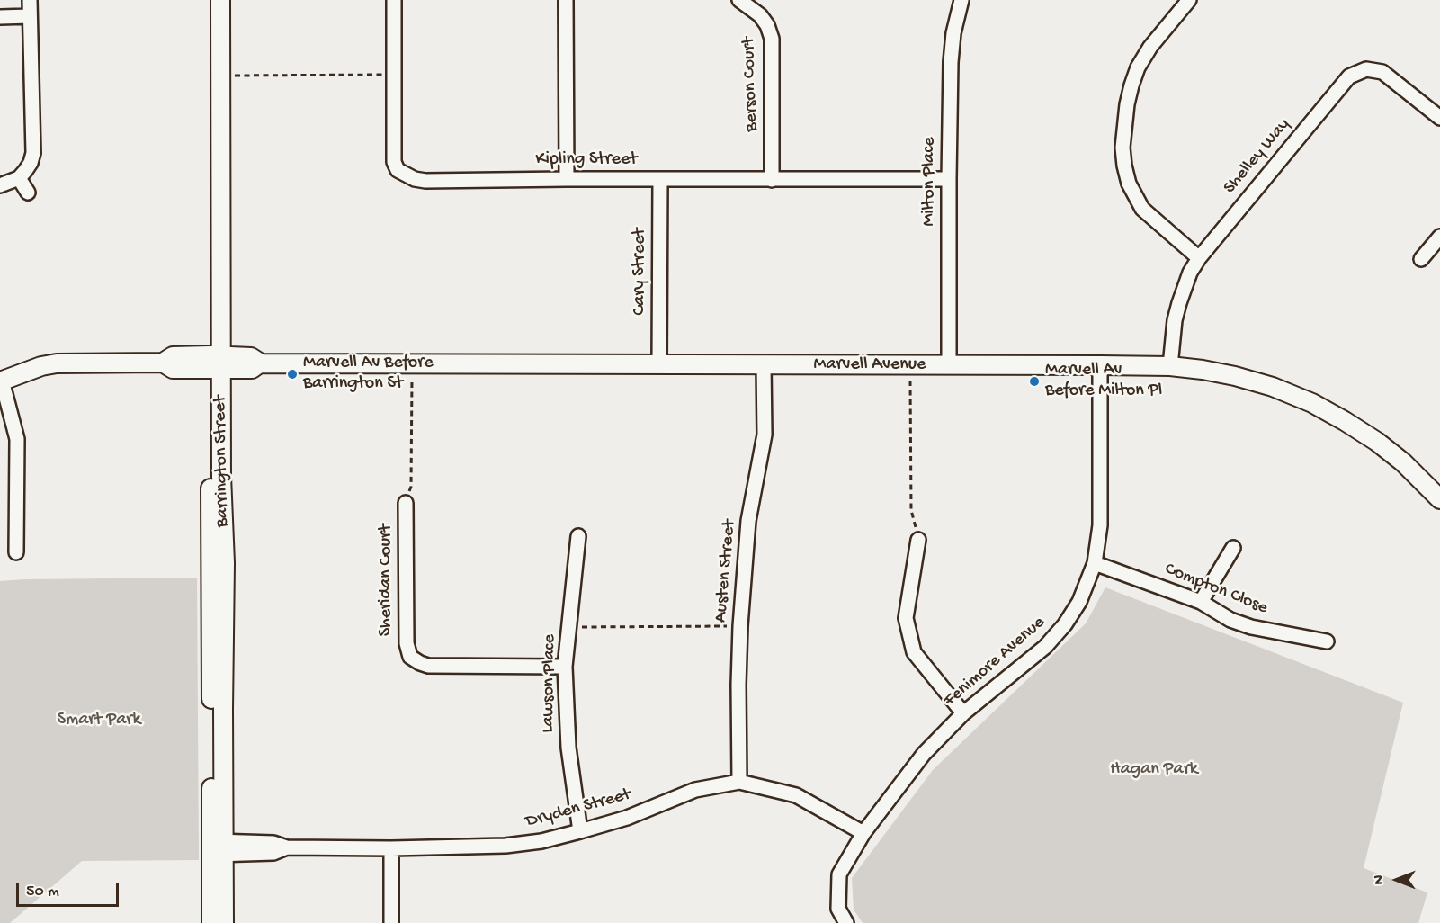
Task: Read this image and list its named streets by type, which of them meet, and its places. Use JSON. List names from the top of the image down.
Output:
{
  "streets": {
    "street": [
      "Berson Court",
      "Shelley Way",
      "Kipling Street",
      "Milton Place",
      "Cary Street",
      "Marvell Avenue",
      "Barrington Street",
      "Austen Street",
      "Sheridan Court",
      "Compton Close",
      "Fenimore Avenue",
      "Lawson Place",
      "Dryden Street"
    ]
  },
  "crossings": [
    ["Berson Court", "Kipling Street"],
    ["Shelley Way", "Marvell Avenue"],
    ["Kipling Street", "Milton Place"],
    ["Kipling Street", "Cary Street"],
    ["Milton Place", "Marvell Avenue"],
    ["Cary Street", "Marvell Avenue"],
    ["Marvell Avenue", "Barrington Street"],
    ["Marvell Avenue", "Austen Street"],
    ["Marvell Avenue", "Fenimore Avenue"],
    ["Barrington Street", "Dryden Street"],
    ["Austen Street", "Dryden Street"],
    ["Sheridan Court", "Lawson Place"],
    ["Compton Close", "Fenimore Avenue"],
    ["Fenimore Avenue", "Dryden Street"],
    ["Lawson Place", "Dryden Street"]
  ],
  "parks": ["Smart Park", "Hagan Park"],
  "places": ["Marvell Av Before Barrington St", "Marvell Av Before Milton Pl"],
  "scale_bar": "50 m",
  "north": "left"
}
